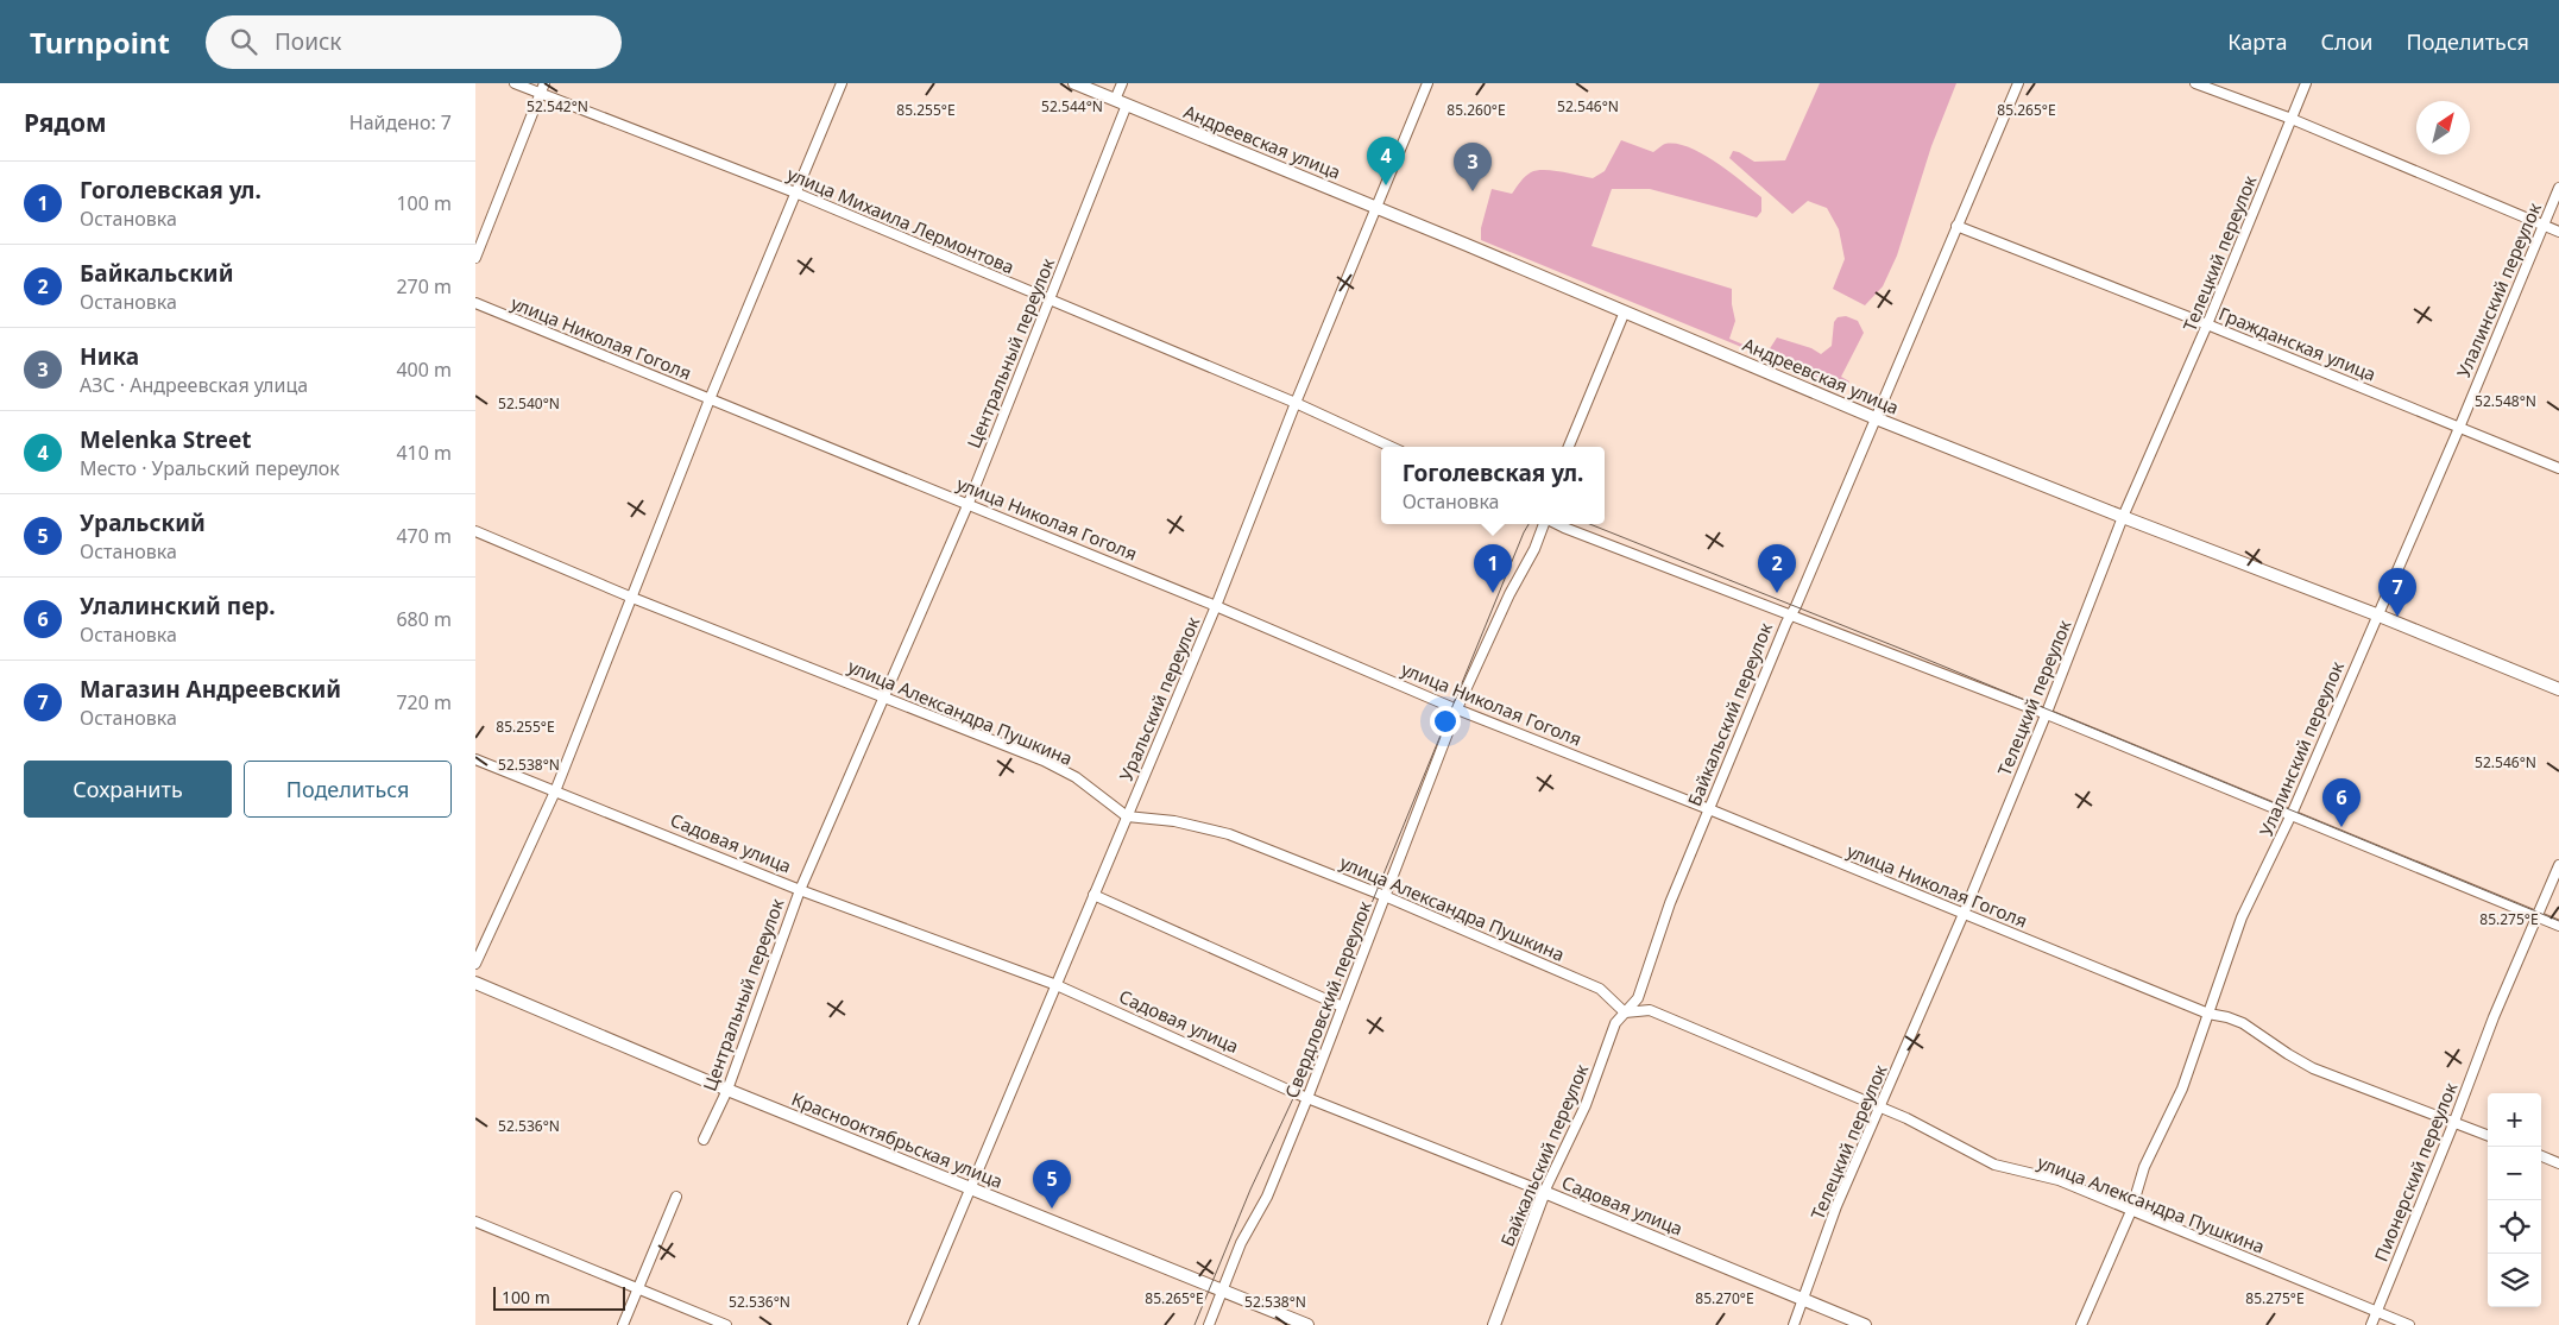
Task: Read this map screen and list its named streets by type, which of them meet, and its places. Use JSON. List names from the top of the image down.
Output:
{
  "streets": {
    "street": [
      "Андреевская улица",
      "улица Михаила Лермонтова",
      "Телецкий переулок",
      "Улалинский переулок",
      "улица Николая Гоголя",
      "Гражданская улица",
      "Центральный переулок",
      "Уральский переулок",
      "улица Александра Пушкина",
      "Байкальский переулок",
      "Садовая улица",
      "Свердловский переулок",
      "Краснооктябрьская улица",
      "Пионерский переулок"
    ]
  },
  "crossings": [
    ["Андреевская улица", "Телецкий переулок"],
    ["Андреевская улица", "Улалинский переулок"],
    ["Андреевская улица", "Центральный переулок"],
    ["Андреевская улица", "Уральский переулок"],
    ["Андреевская улица", "Байкальский переулок"],
    ["улица Михаила Лермонтова", "Центральный переулок"],
    ["улица Михаила Лермонтова", "Уральский переулок"],
    ["Телецкий переулок", "улица Николая Гоголя"],
    ["Телецкий переулок", "Гражданская улица"],
    ["Телецкий переулок", "улица Александра Пушкина"],
    ["Телецкий переулок", "Садовая улица"],
    ["Улалинский переулок", "улица Николая Гоголя"],
    ["Улалинский переулок", "Гражданская улица"],
    ["Улалинский переулок", "улица Александра Пушкина"],
    ["улица Николая Гоголя", "Центральный переулок"],
    ["улица Николая Гоголя", "Уральский переулок"],
    ["улица Николая Гоголя", "Байкальский переулок"],
    ["улица Николая Гоголя", "Свердловский переулок"],
    ["улица Николая Гоголя", "Пионерский переулок"],
    ["Гражданская улица", "Байкальский переулок"],
    ["Центральный переулок", "улица Александра Пушкина"],
    ["Центральный переулок", "Садовая улица"],
    ["Центральный переулок", "Краснооктябрьская улица"],
    ["Уральский переулок", "улица Александра Пушкина"],
    ["Уральский переулок", "Садовая улица"],
    ["Уральский переулок", "Краснооктябрьская улица"],
    ["улица Александра Пушкина", "Байкальский переулок"],
    ["улица Александра Пушкина", "Свердловский переулок"],
    ["улица Александра Пушкина", "Пионерский переулок"],
    ["Байкальский переулок", "Садовая улица"],
    ["Садовая улица", "Свердловский переулок"],
    ["Свердловский переулок", "Краснооктябрьская улица"]
  ],
  "scale_bar": "100 m",
  "north": "top right",
  "page": {
    "header": "Turnpoint",
    "search": "Поиск",
    "nav": ["Карта", "Слои", "Поделиться"],
    "heading": ["Рядом", "Найдено: 7"],
    "pins": [
      "4",
      "3",
      "1",
      "2",
      "7",
      "6",
      "5"
    ],
    "list": [
      {
        "mark": "1",
        "name": "Гоголевская ул.",
        "note": "Остановка",
        "value": "100 m"
      },
      {
        "mark": "2",
        "name": "Байкальский",
        "note": "Остановка",
        "value": "270 m"
      },
      {
        "mark": "3",
        "name": "Ника",
        "note": "АЗС · Андреевская улица",
        "value": "400 m"
      },
      {
        "mark": "4",
        "name": "Melenka Street",
        "note": "Место · Уральский переулок",
        "value": "410 m"
      },
      {
        "mark": "5",
        "name": "Уральский",
        "note": "Остановка",
        "value": "470 m"
      },
      {
        "mark": "6",
        "name": "Улалинский пер.",
        "note": "Остановка",
        "value": "680 m"
      },
      {
        "mark": "7",
        "name": "Магазин Андреевский",
        "note": "Остановка",
        "value": "720 m"
      }
    ],
    "popup": ["Гоголевская ул.", "Остановка"],
    "buttons": ["Сохранить", "Поделиться"],
    "map_buttons": ["+", "−"],
    "scale": "100 m"
  },
  "coordinates": [
    "52.542°N",
    "52.544°N",
    "52.546°N",
    "85.255°E",
    "85.260°E",
    "85.265°E",
    "52.548°N",
    "52.540°N",
    "52.538°N",
    "85.275°E",
    "52.536°N",
    "85.270°E"
  ]
}
